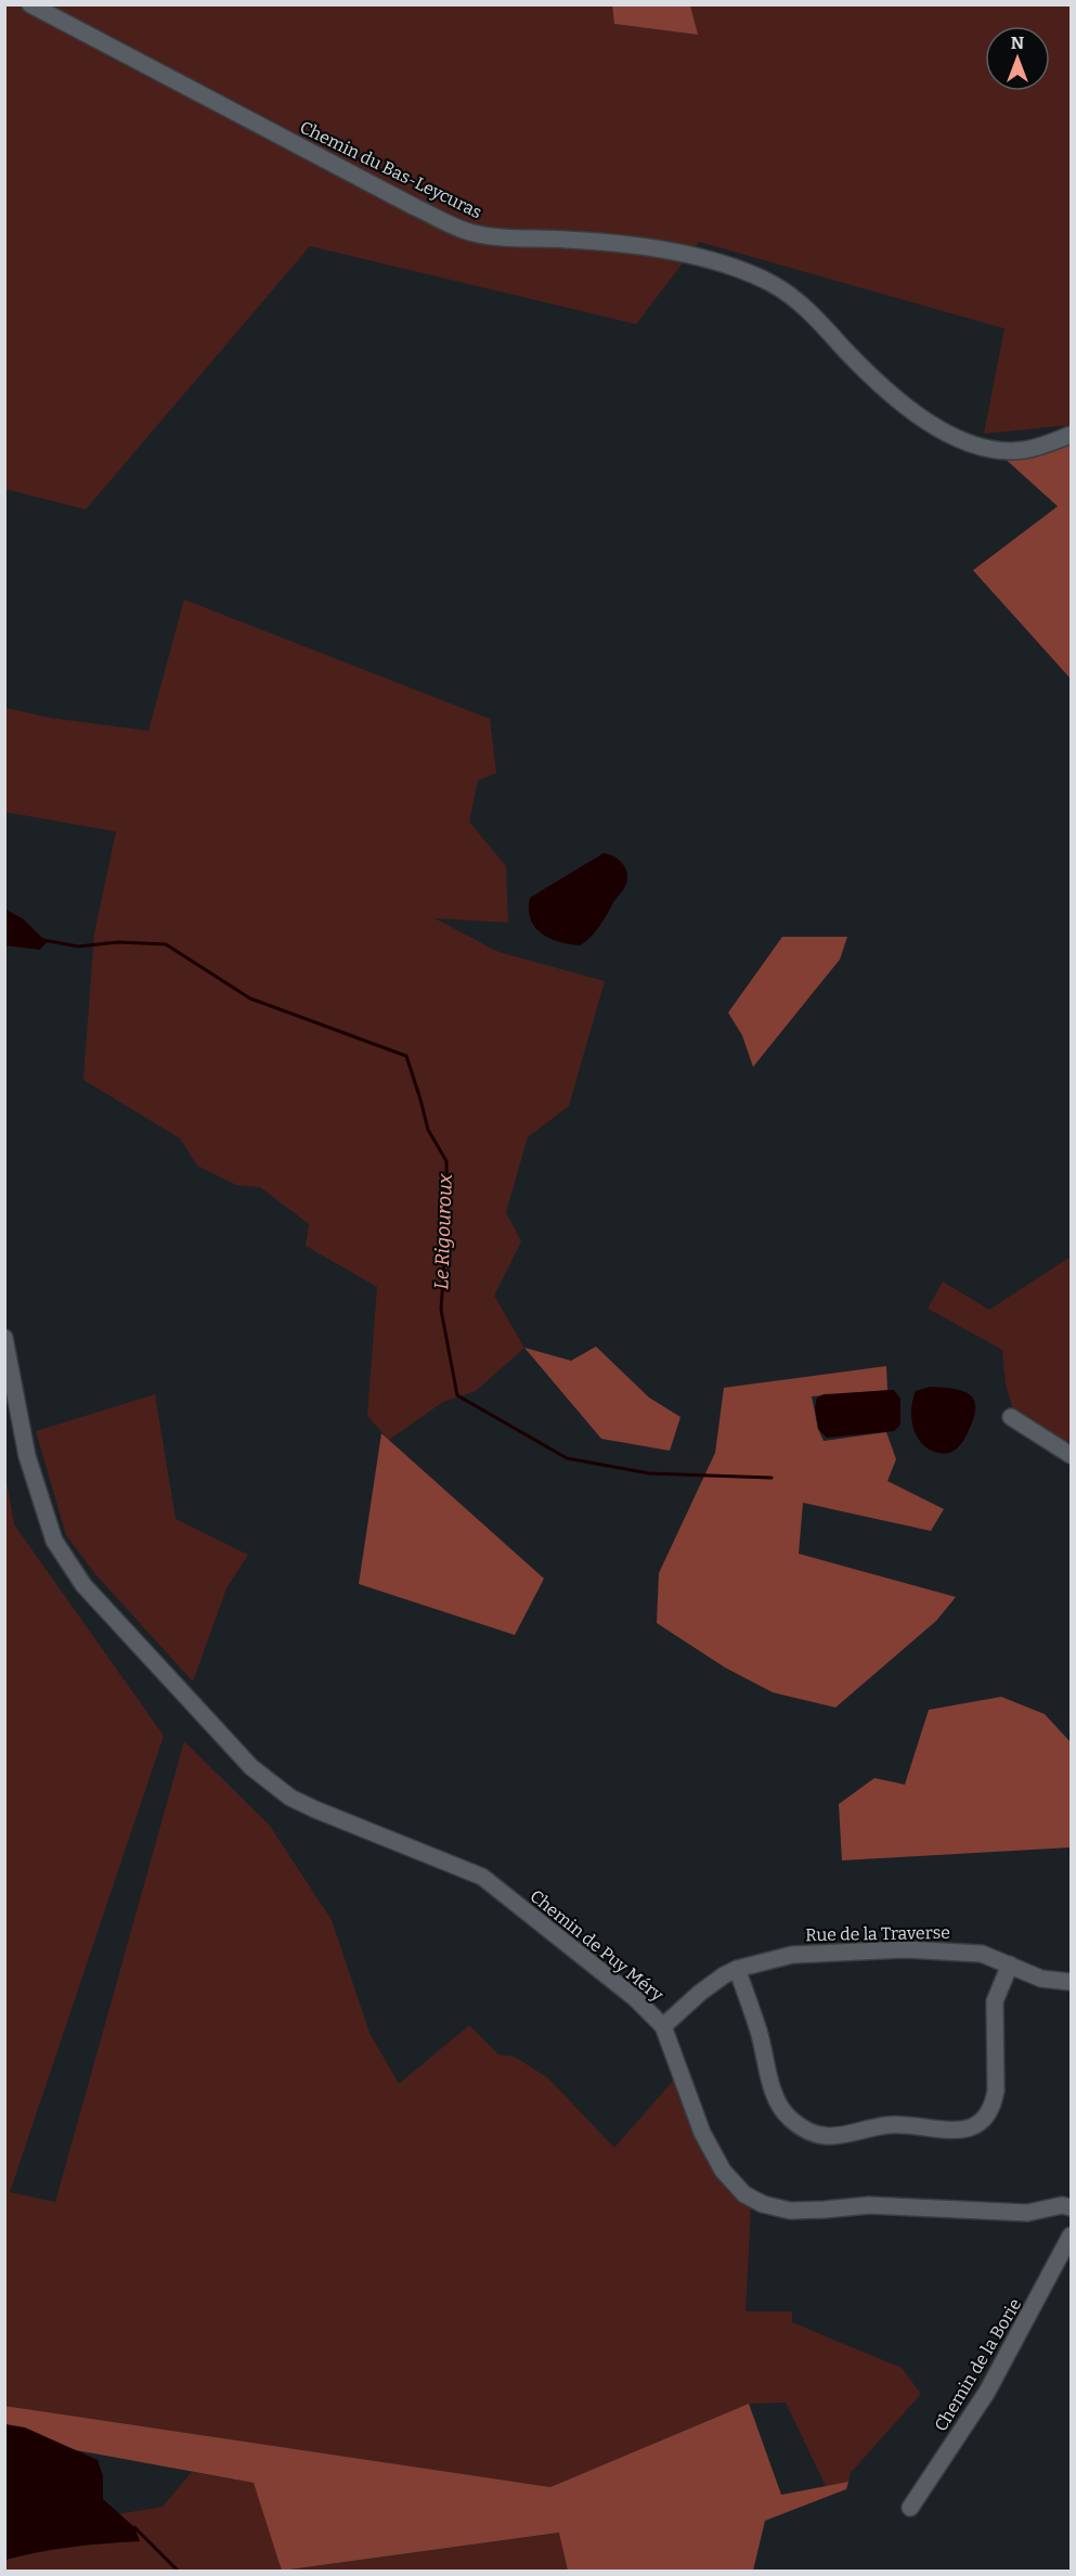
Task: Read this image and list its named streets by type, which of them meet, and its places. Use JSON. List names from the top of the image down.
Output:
{
  "streets": {
    "street": [
      "Chemin du Bas-Leycuras",
      "Rue de la Traverse",
      "Chemin de Puy Méry",
      "Chemin de la Borie"
    ]
  },
  "crossings": [
    ["Rue de la Traverse", "Chemin de Puy Méry"]
  ],
  "water": ["Le Rigouroux"],
  "north": "top"
}
